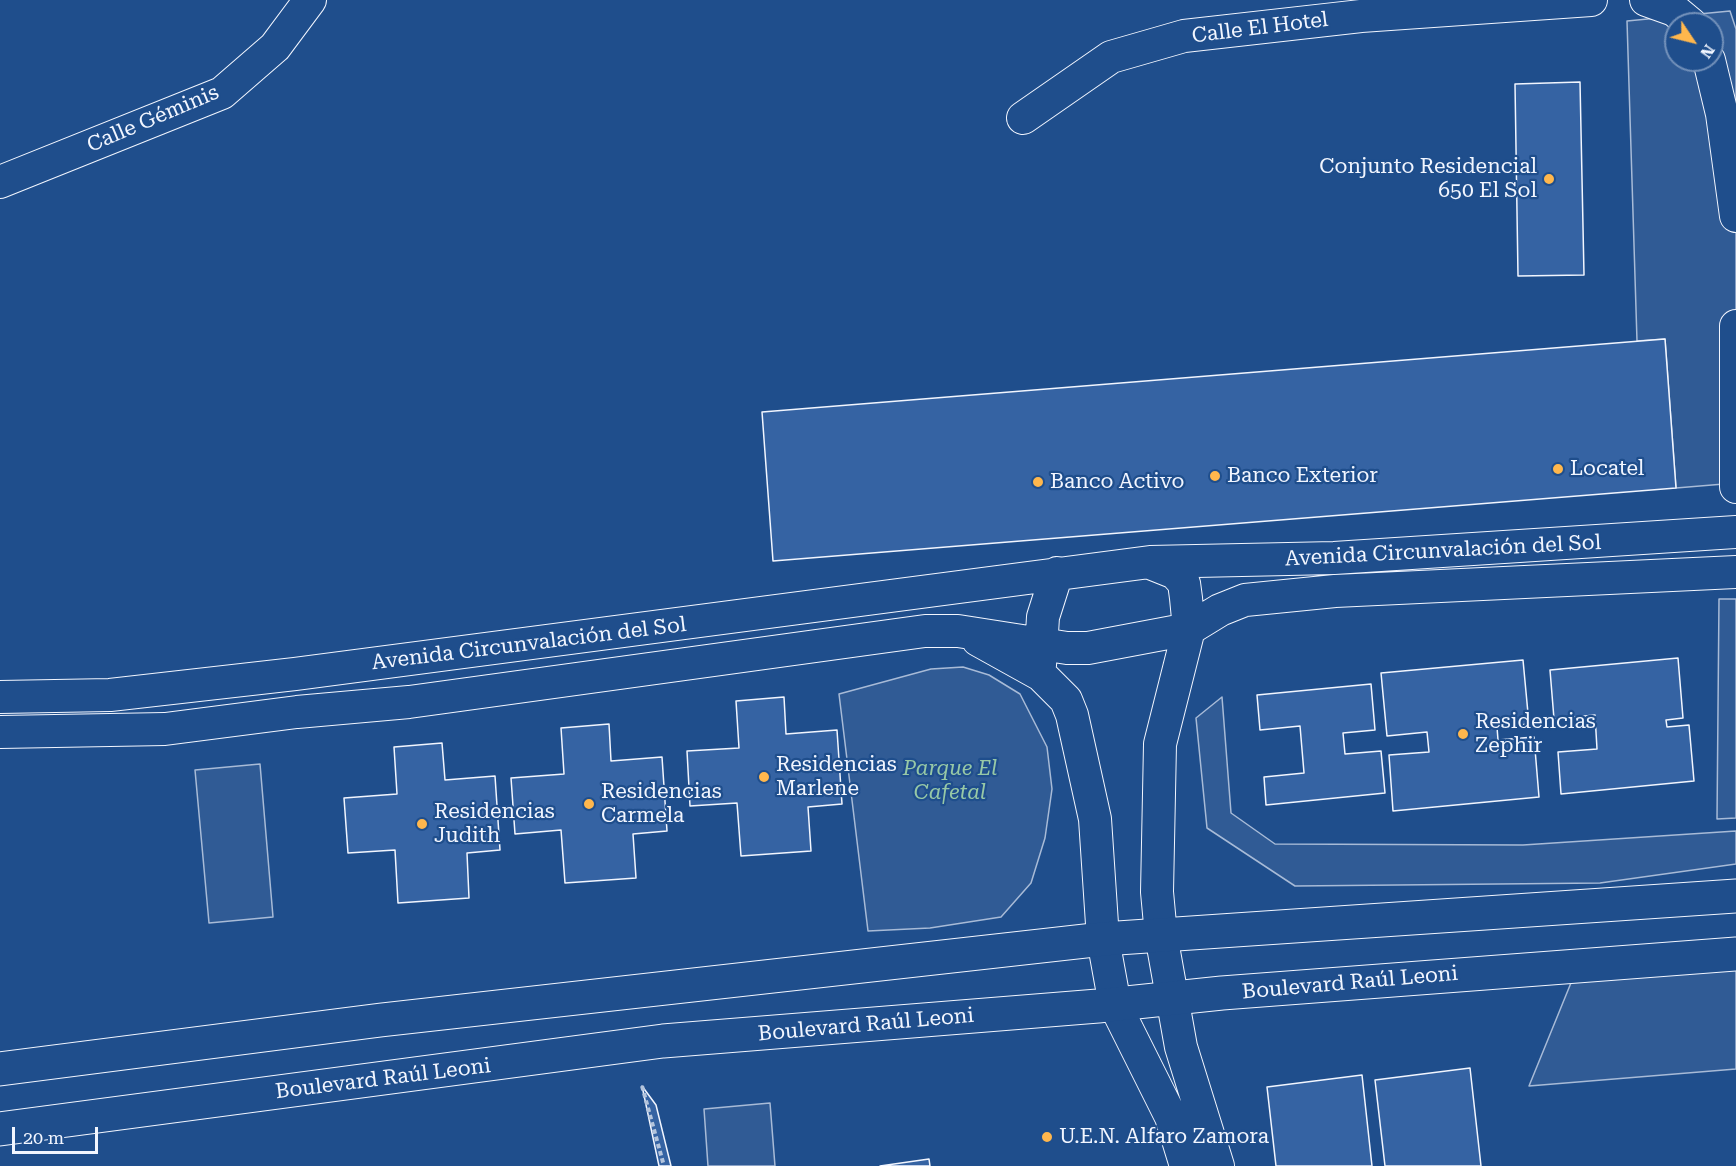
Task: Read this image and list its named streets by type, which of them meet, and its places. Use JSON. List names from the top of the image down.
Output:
{
  "streets": {
    "main road": ["Boulevard Raúl Leoni"],
    "street": ["Calle El Hotel", "Calle Géminis", "Avenida Circunvalación del Sol"]
  },
  "crossings": [
    ["Avenida Circunvalación del Sol", "Boulevard Raúl Leoni"]
  ],
  "parks": ["Parque El Cafetal"],
  "places": [
    "Conjunto Residencial 650 El Sol",
    "Locatel",
    "Banco Exterior",
    "Banco Activo",
    "Residencias Zephir",
    "Residencias Marlene",
    "Residencias Carmela",
    "Residencias Judith",
    "U.E.N. Alfaro Zamora"
  ],
  "scale_bar": "20 m",
  "north": "bottom right"
}
